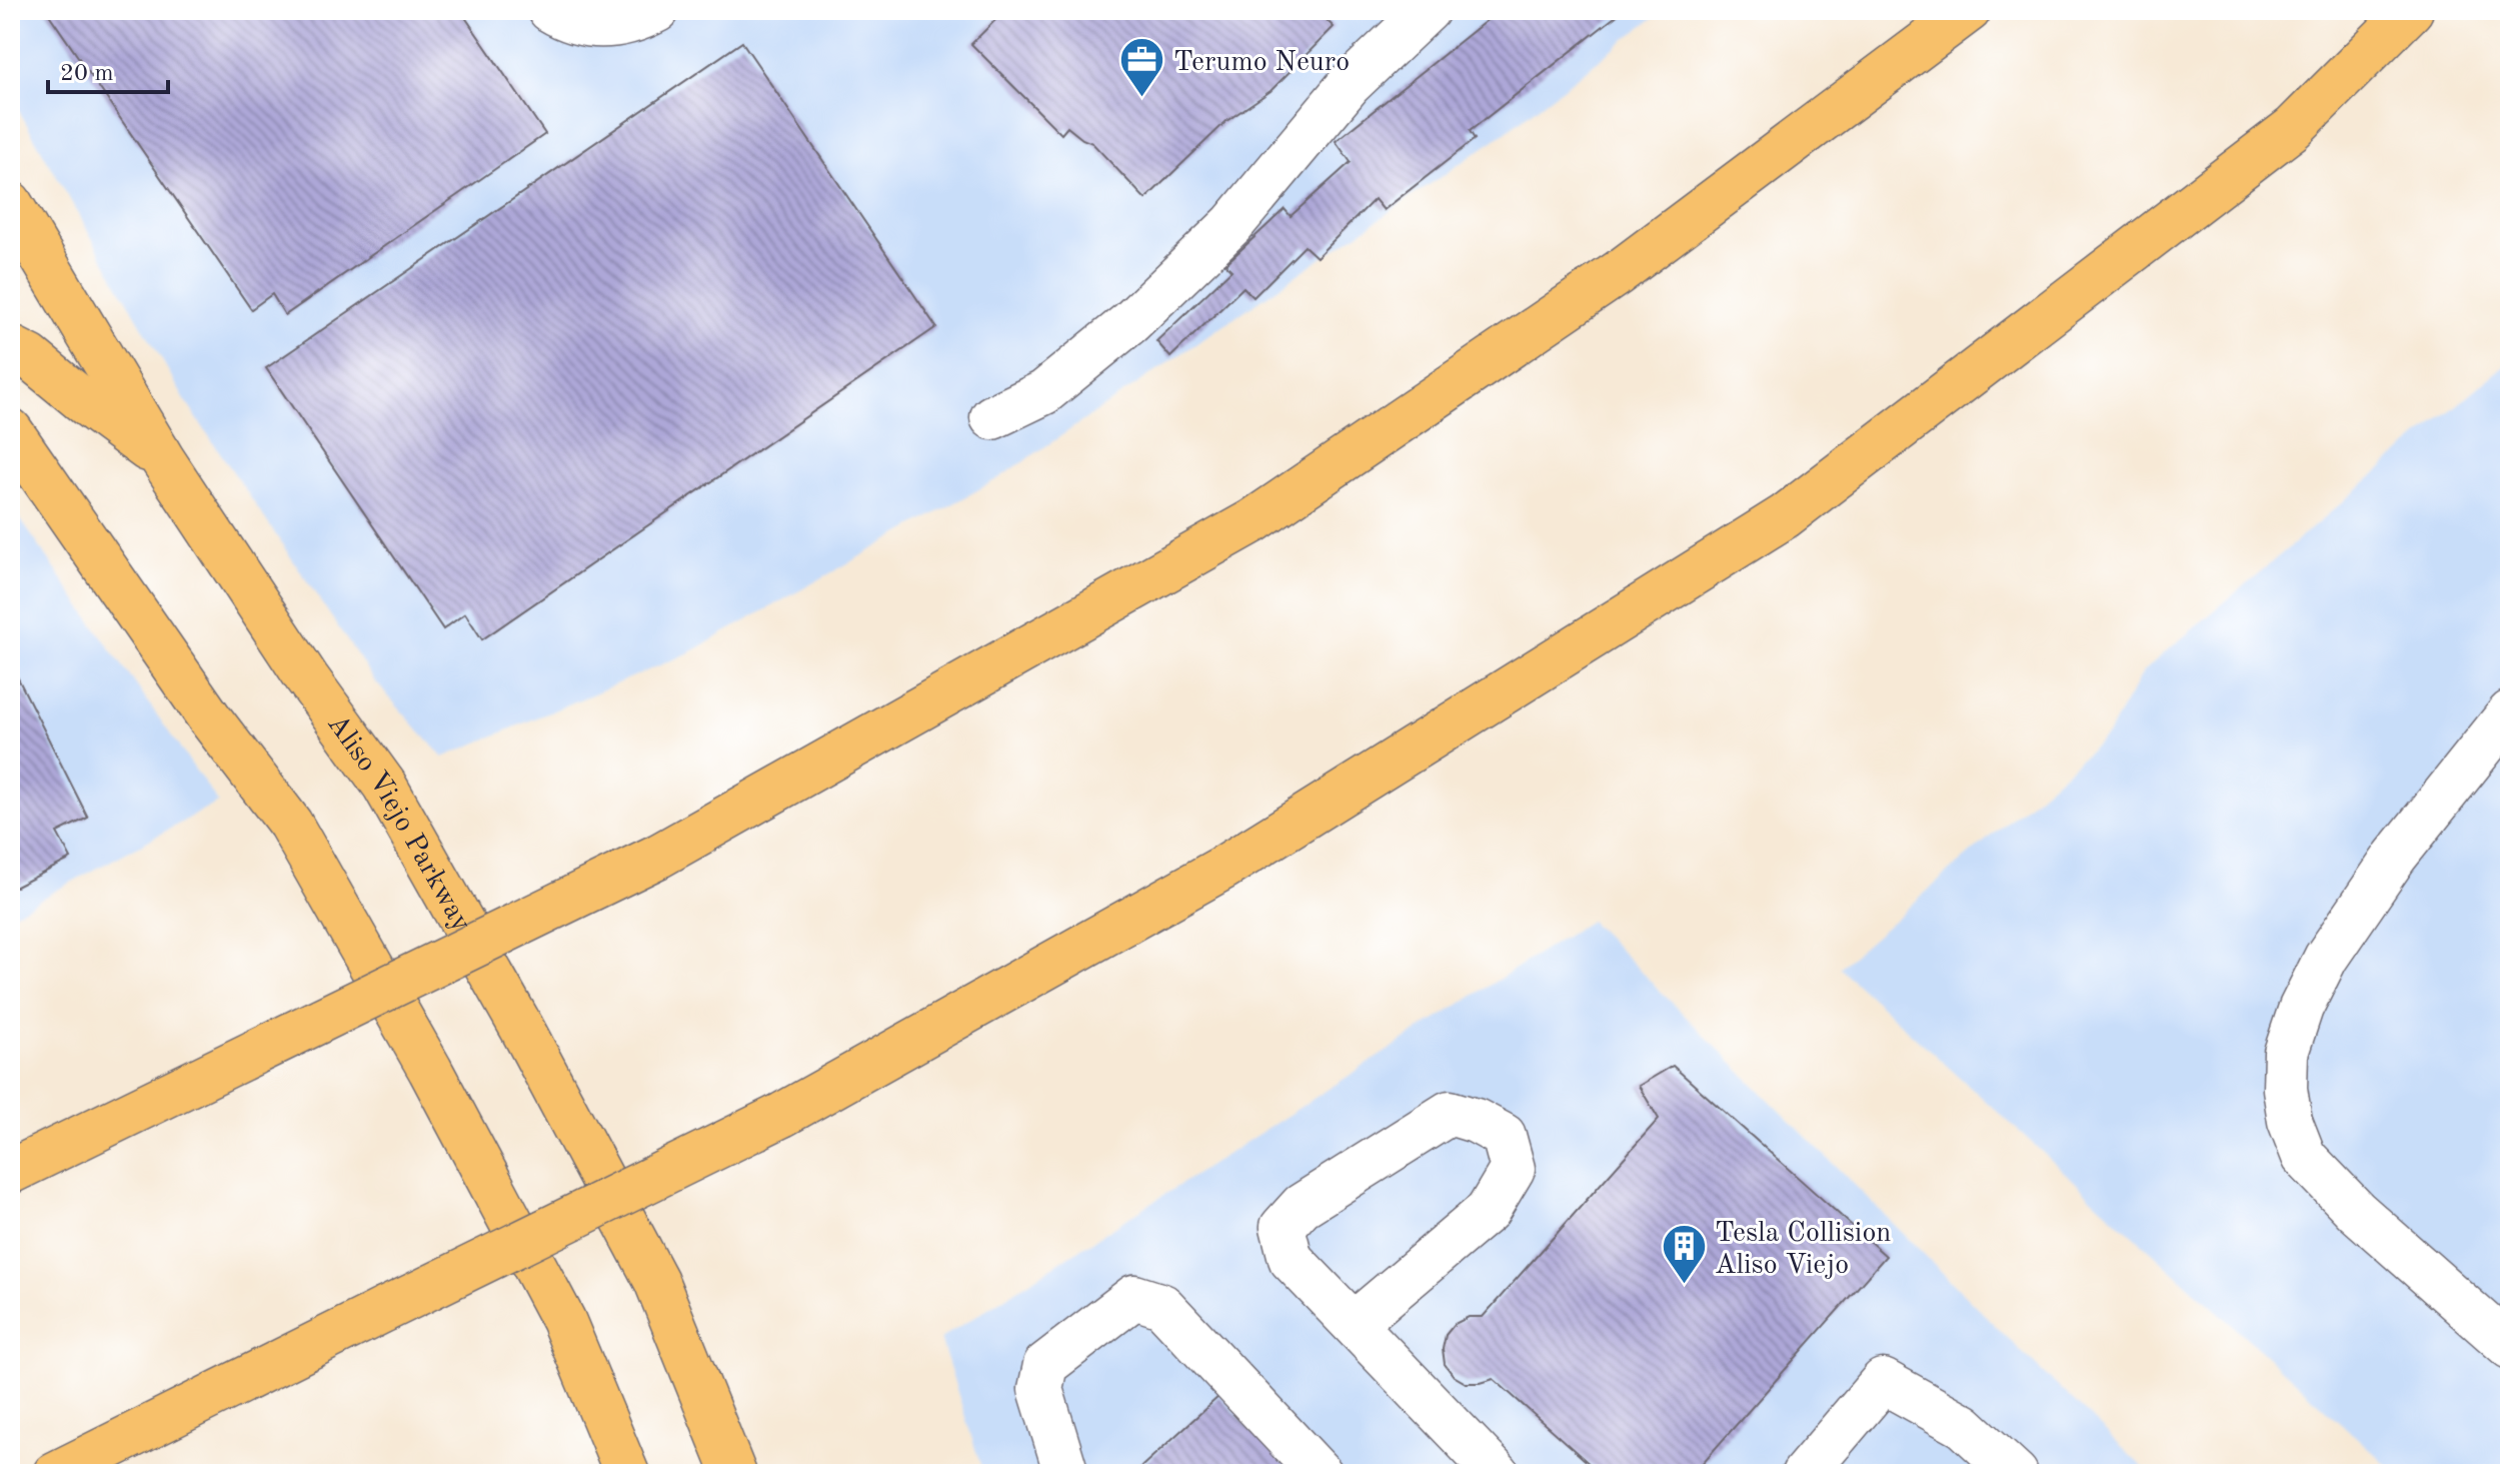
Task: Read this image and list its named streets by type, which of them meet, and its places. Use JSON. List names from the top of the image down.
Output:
{
  "streets": {
    "main road": ["Aliso Viejo Parkway"]
  },
  "places": {
    "office": ["Terumo Neuro"],
    "building": ["Tesla Collision Aliso Viejo"]
  },
  "scale_bar": "20 m"
}
